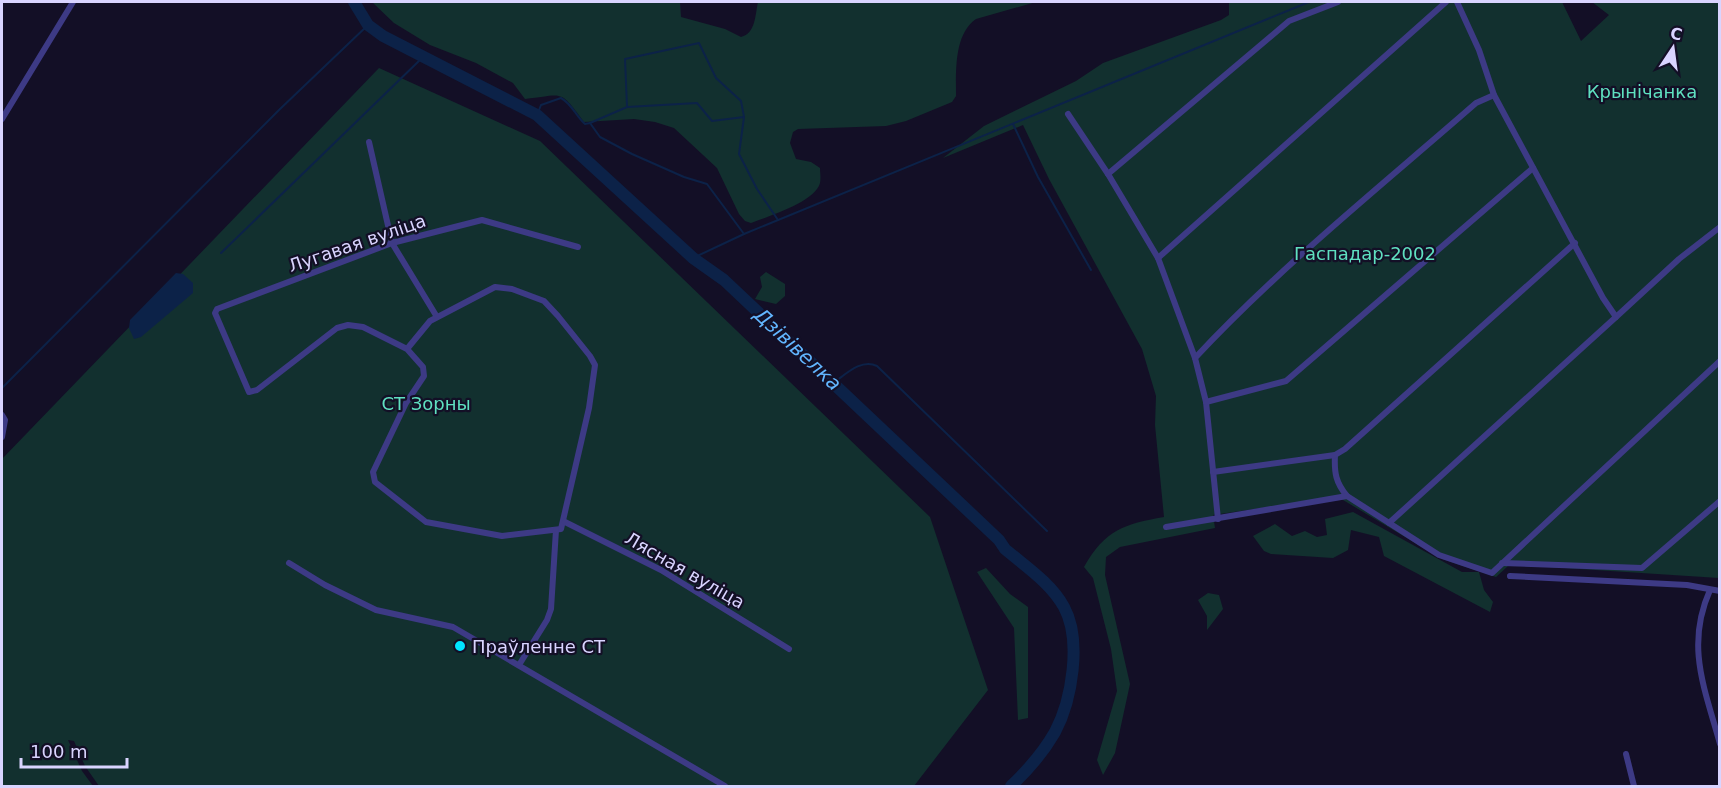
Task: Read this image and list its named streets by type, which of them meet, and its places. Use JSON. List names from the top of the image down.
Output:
{
  "streets": {
    "street": ["Лугавая вуліца", "Лясная вуліца"]
  },
  "water": ["Дзівівелка"],
  "parks": ["Крынічанка", "Гаспадар-2002", "СТ Зорны"],
  "places": ["Праўленне СТ"],
  "scale_bar": "100 m",
  "north": "top"
}
